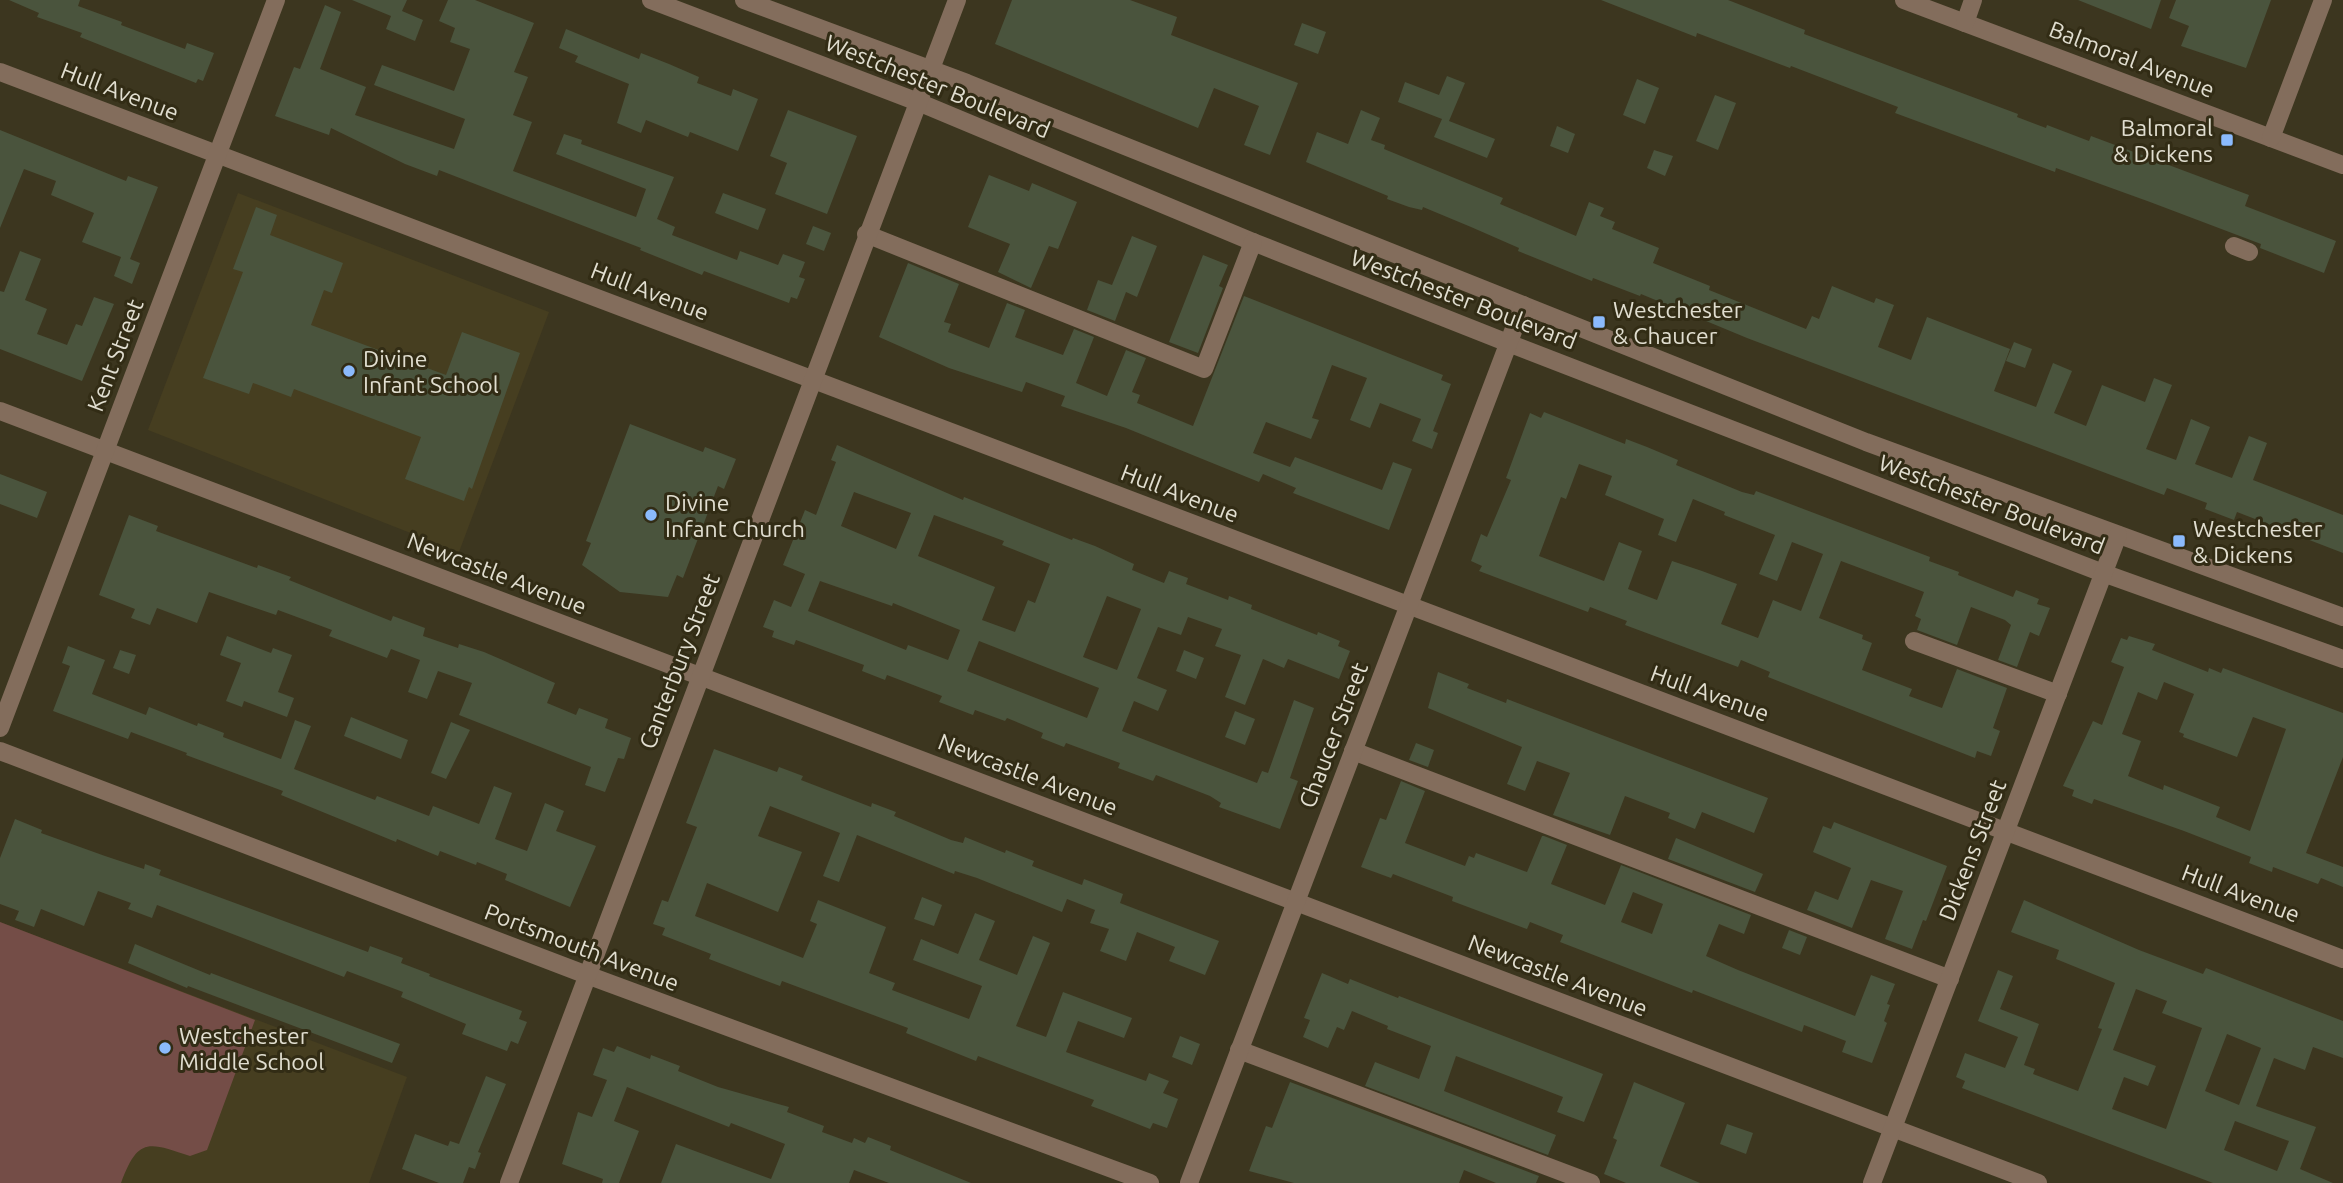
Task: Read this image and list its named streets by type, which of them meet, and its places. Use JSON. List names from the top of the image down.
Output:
{
  "streets": {
    "street": [
      "Balmoral Avenue",
      "Westchester Boulevard",
      "Hull Avenue",
      "Kent Street",
      "Newcastle Avenue",
      "Canterbury Street",
      "Chaucer Street",
      "Dickens Street",
      "Portsmouth Avenue"
    ]
  },
  "crossings": [
    ["Westchester Boulevard", "Canterbury Street"],
    ["Westchester Boulevard", "Chaucer Street"],
    ["Westchester Boulevard", "Dickens Street"],
    ["Hull Avenue", "Kent Street"],
    ["Hull Avenue", "Canterbury Street"],
    ["Hull Avenue", "Chaucer Street"],
    ["Hull Avenue", "Dickens Street"],
    ["Kent Street", "Newcastle Avenue"],
    ["Newcastle Avenue", "Canterbury Street"],
    ["Newcastle Avenue", "Chaucer Street"],
    ["Newcastle Avenue", "Dickens Street"],
    ["Canterbury Street", "Portsmouth Avenue"]
  ],
  "places": {
    "transit": ["Balmoral & Dickens", "Westchester & Chaucer", "Westchester & Dickens"],
    "other": ["Divine Infant School", "Divine Infant Church", "Westchester Middle School"]
  }
}
